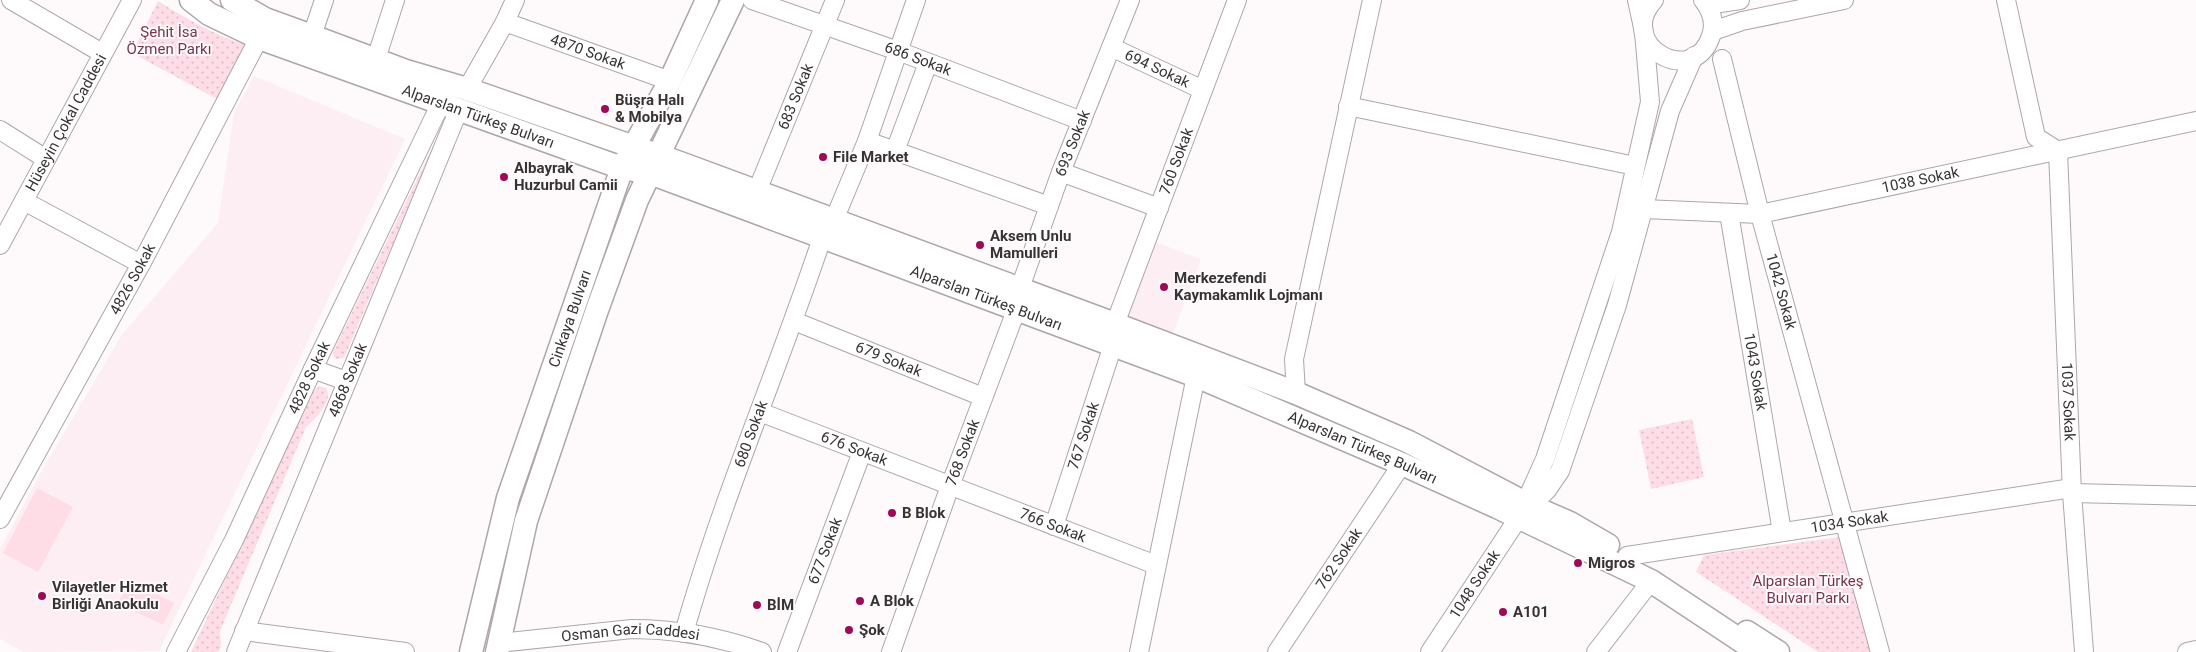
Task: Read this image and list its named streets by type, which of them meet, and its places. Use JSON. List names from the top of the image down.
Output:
{
  "streets": {
    "main road": ["Alparslan Türkeş Bulvarı", "Cinkaya Bulvarı"],
    "street": [
      "4870 Sokak",
      "686 Sokak",
      "694 Sokak",
      "683 Sokak",
      "Hüseyin Çokal Caddesi",
      "693 Sokak",
      "760 Sokak",
      "1038 Sokak",
      "4826 Sokak",
      "1042 Sokak",
      "679 Sokak",
      "1043 Sokak",
      "4828 Sokak",
      "4868 Sokak",
      "1037 Sokak",
      "680 Sokak",
      "767 Sokak",
      "676 Sokak",
      "768 Sokak",
      "1034 Sokak",
      "766 Sokak",
      "677 Sokak",
      "762 Sokak",
      "1048 Sokak",
      "Osman Gazi Caddesi"
    ]
  },
  "crossings": [
    ["4870 Sokak", "Cinkaya Bulvarı"],
    ["4870 Sokak", "4868 Sokak"],
    ["686 Sokak", "683 Sokak"],
    ["686 Sokak", "693 Sokak"],
    ["686 Sokak", "680 Sokak"],
    ["694 Sokak", "693 Sokak"],
    ["694 Sokak", "760 Sokak"],
    ["683 Sokak", "Alparslan Türkeş Bulvarı"],
    ["Alparslan Türkeş Bulvarı", "693 Sokak"],
    ["Alparslan Türkeş Bulvarı", "760 Sokak"],
    ["Alparslan Türkeş Bulvarı", "4826 Sokak"],
    ["Alparslan Türkeş Bulvarı", "Cinkaya Bulvarı"],
    ["Alparslan Türkeş Bulvarı", "4828 Sokak"],
    ["Alparslan Türkeş Bulvarı", "4868 Sokak"],
    ["Alparslan Türkeş Bulvarı", "680 Sokak"],
    ["Alparslan Türkeş Bulvarı", "767 Sokak"],
    ["Alparslan Türkeş Bulvarı", "768 Sokak"],
    ["Alparslan Türkeş Bulvarı", "1034 Sokak"],
    ["Alparslan Türkeş Bulvarı", "762 Sokak"],
    ["Alparslan Türkeş Bulvarı", "1048 Sokak"],
    ["693 Sokak", "768 Sokak"],
    ["760 Sokak", "767 Sokak"],
    ["1038 Sokak", "1042 Sokak"],
    ["1038 Sokak", "1043 Sokak"],
    ["1038 Sokak", "1037 Sokak"],
    ["1042 Sokak", "1034 Sokak"],
    ["Cinkaya Bulvarı", "Osman Gazi Caddesi"],
    ["679 Sokak", "680 Sokak"],
    ["679 Sokak", "768 Sokak"],
    ["1043 Sokak", "1034 Sokak"],
    ["4828 Sokak", "4868 Sokak"],
    ["1037 Sokak", "1034 Sokak"],
    ["680 Sokak", "676 Sokak"],
    ["680 Sokak", "Osman Gazi Caddesi"],
    ["767 Sokak", "766 Sokak"],
    ["676 Sokak", "768 Sokak"],
    ["676 Sokak", "766 Sokak"],
    ["676 Sokak", "677 Sokak"],
    ["768 Sokak", "766 Sokak"]
  ],
  "parks": ["Şehit İsa Özmen Parkı", "Alparslan Türkeş Bulvarı Parkı"],
  "places": [
    "Büşra Halı & Mobilya",
    "File Market",
    "Albayrak Huzurbul Camii",
    "Aksem Unlu Mamulleri",
    "Merkezefendi Kaymakamlık Lojmanı",
    "B Blok",
    "Migros",
    "Vilayetler Hizmet Birliği Anaokulu",
    "A Blok",
    "BİM",
    "A101",
    "Şok"
  ]
}
